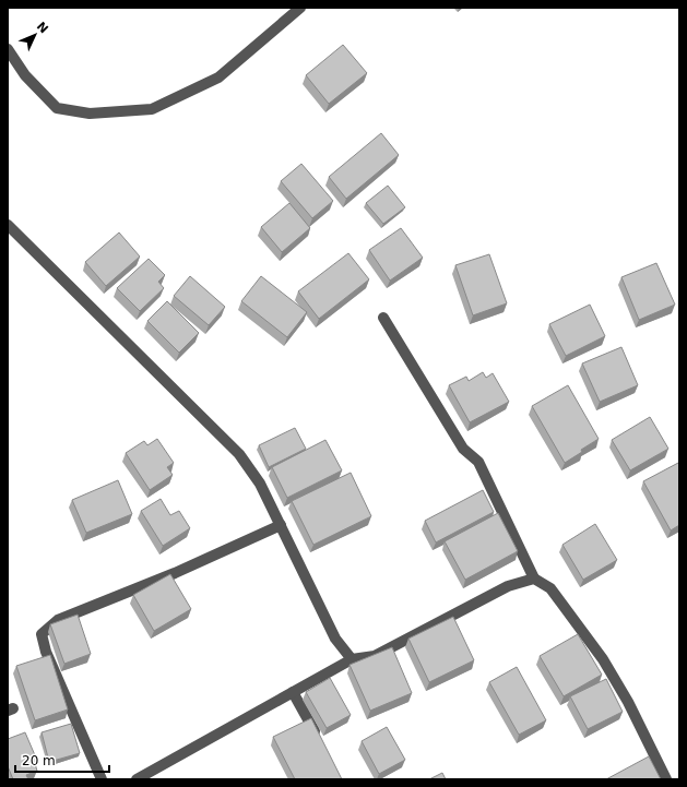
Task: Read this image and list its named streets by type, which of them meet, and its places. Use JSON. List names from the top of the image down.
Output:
{
  "scale_bar": "20 m",
  "north": "top right"
}
